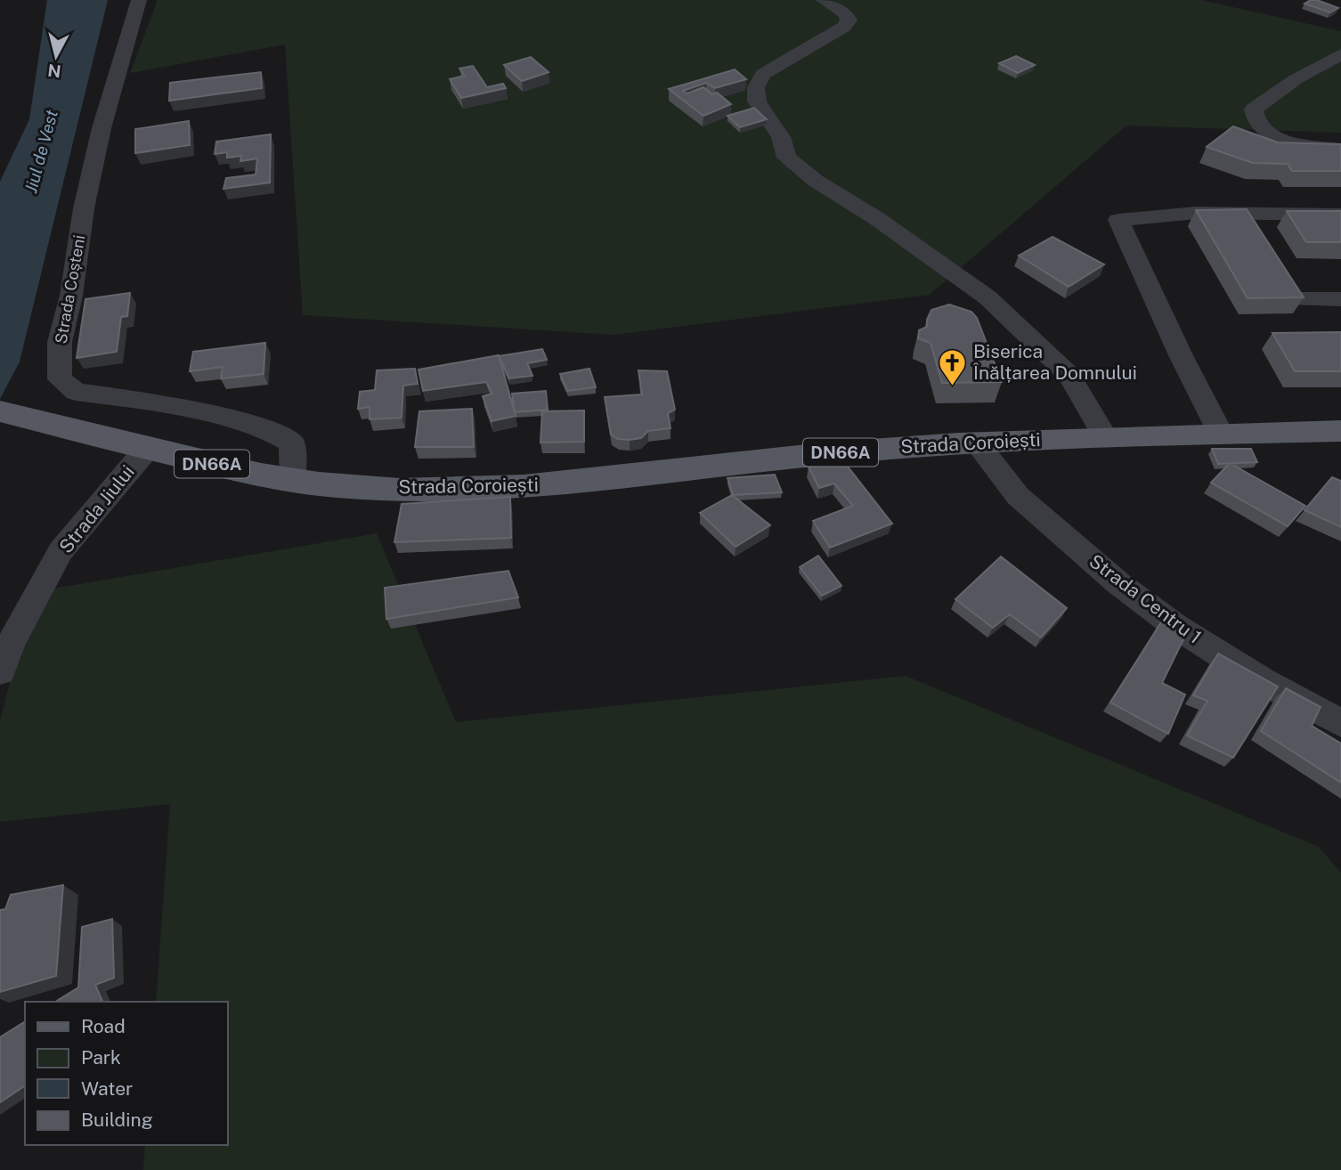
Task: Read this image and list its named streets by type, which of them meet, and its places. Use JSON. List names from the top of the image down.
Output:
{
  "streets": {
    "main road": ["Strada Coroiești", "DN66A"],
    "street": ["Strada Coșteni", "Strada Jiului", "Strada Centru 1"]
  },
  "crossings": [
    ["Strada Coșteni", "Strada Coroiești"],
    ["Strada Coșteni", "DN66A"],
    ["Strada Coroiești", "DN66A"],
    ["Strada Coroiești", "Strada Centru 1"],
    ["DN66A", "Strada Jiului"]
  ],
  "water": ["Jiul de Vest"],
  "places": {
    "church": ["Biserica Înălțarea Domnului"]
  },
  "legend": [
    "Road",
    "Park",
    "Water",
    "Building"
  ],
  "north": "bottom"
}
